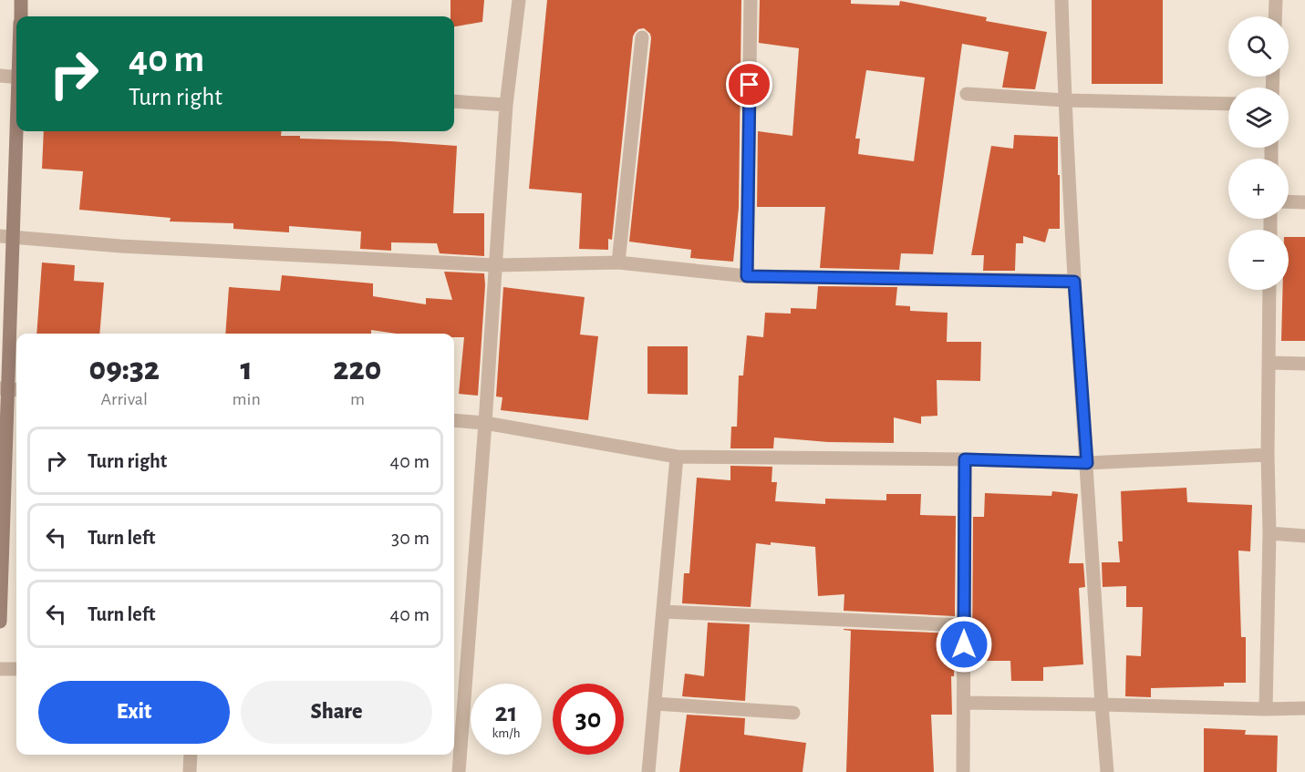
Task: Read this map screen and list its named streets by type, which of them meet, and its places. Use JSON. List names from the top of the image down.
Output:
{
  "page": {
    "map_buttons": ["+", "−"],
    "turn": ["40 m", "Turn right"],
    "eta": [
      "09:32",
      "Arrival",
      "1",
      "min",
      "220",
      "m"
    ],
    "list": [
      {
        "name": "Turn right",
        "value": "40 m"
      },
      {
        "name": "Turn left",
        "value": "30 m"
      },
      {
        "name": "Turn left",
        "value": "40 m"
      }
    ],
    "buttons": ["Exit", "Share"],
    "speed": "21 km/h",
    "limit": "30"
  }
}
